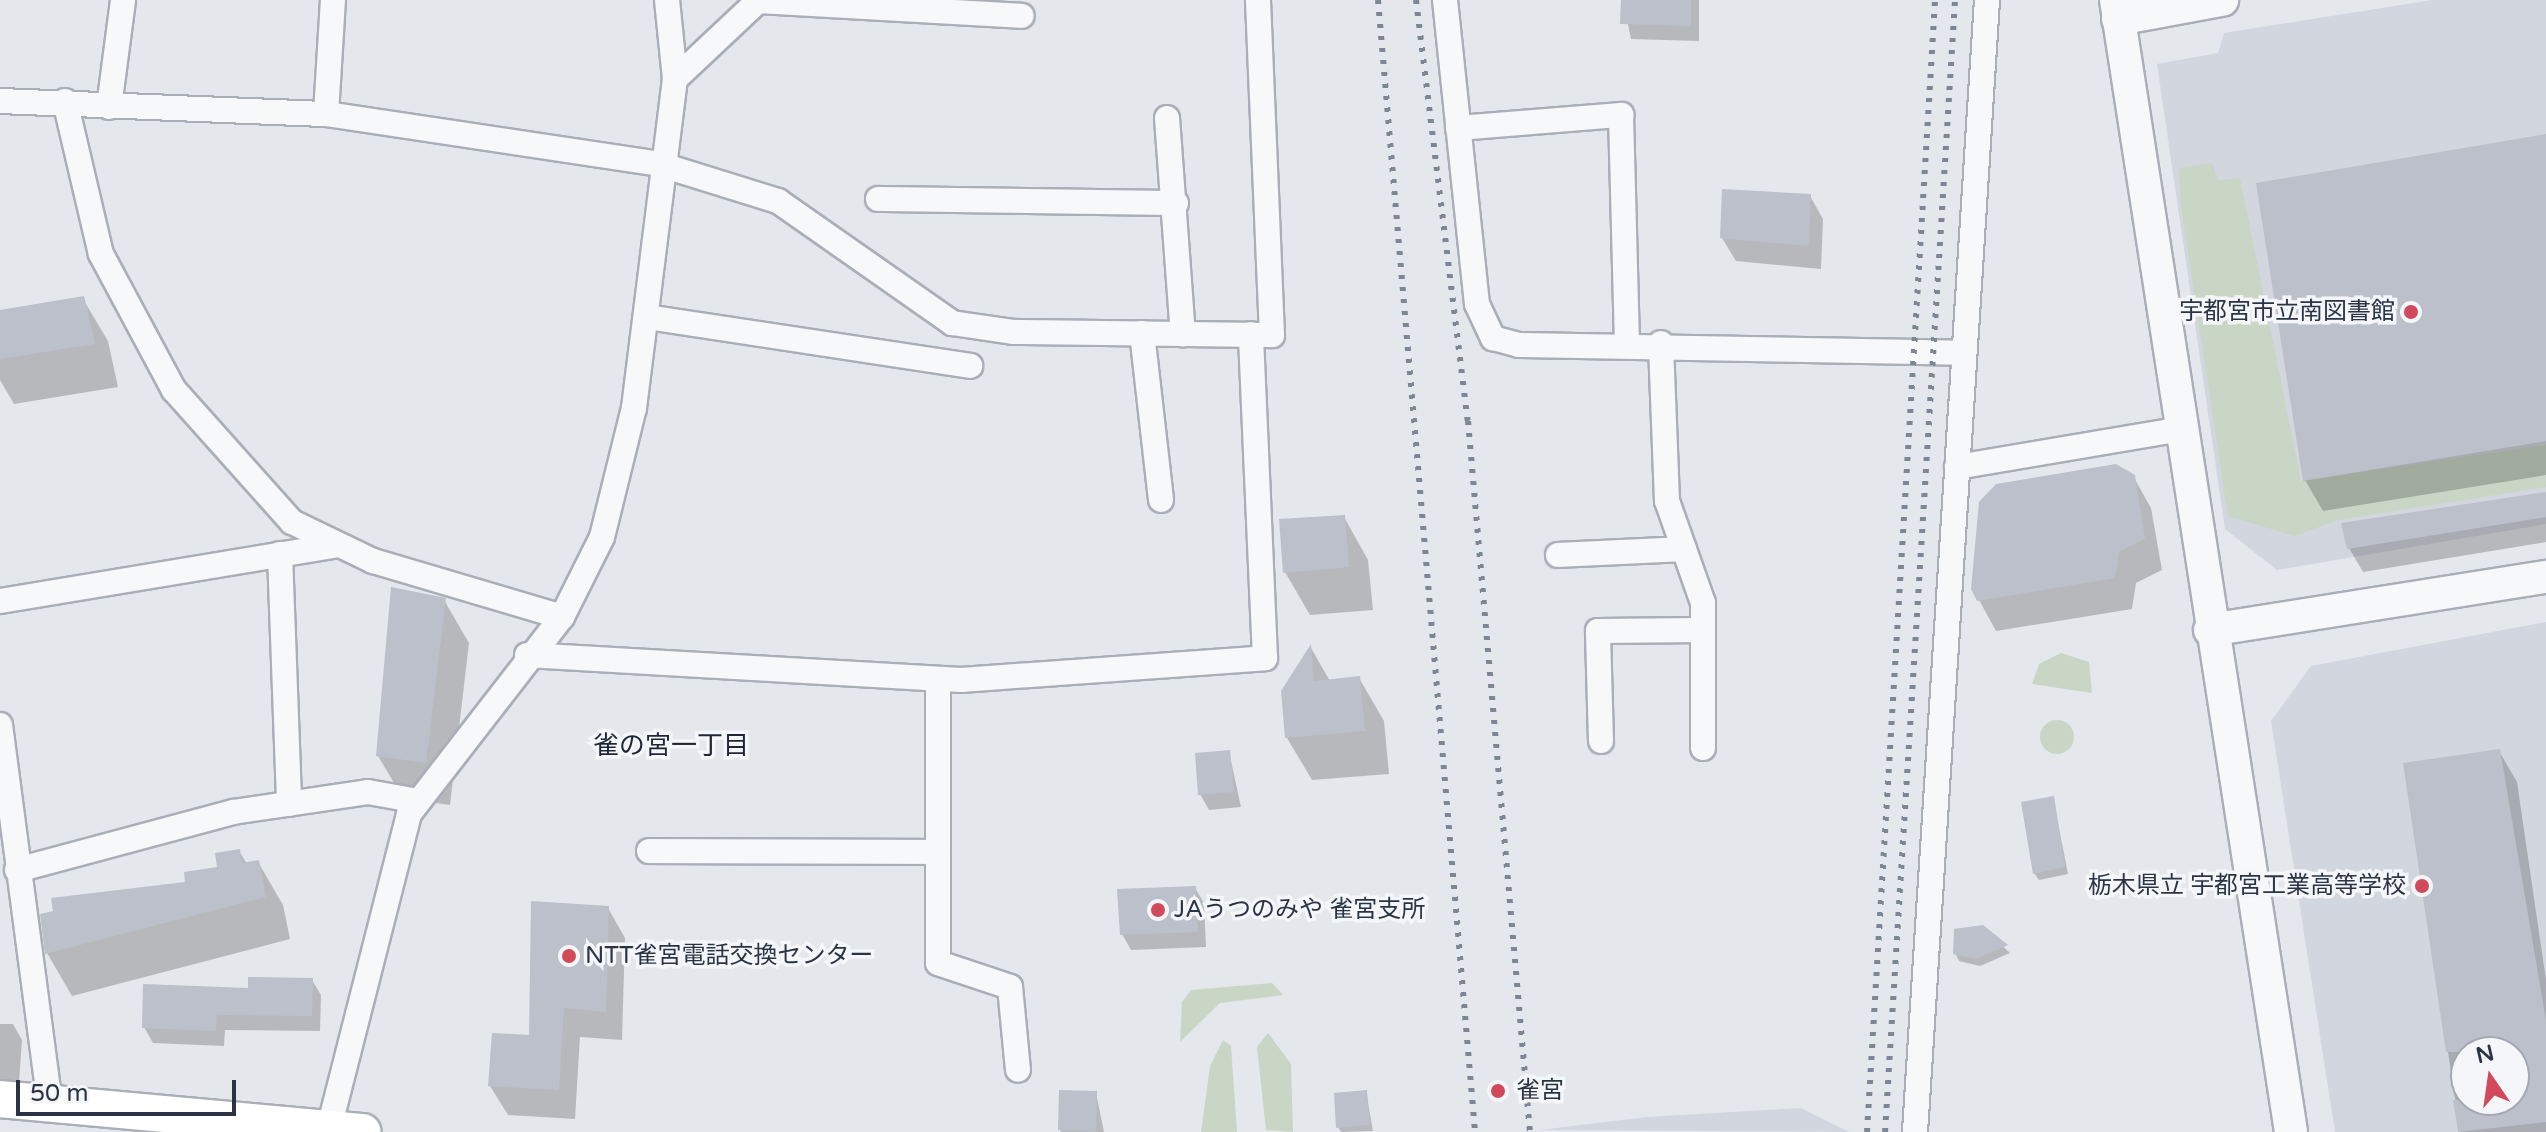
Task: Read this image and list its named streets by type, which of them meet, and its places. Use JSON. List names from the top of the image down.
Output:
{
  "districts": ["雀の宮一丁目"],
  "places": [
    "宇都宮市立南図書館",
    "栃木県立 宇都宮工業高等学校",
    "JAうつのみや 雀宮支所",
    "NTT雀宮電話交換センター",
    "雀宮"
  ],
  "scale_bar": "50 m",
  "north": "top"
}
